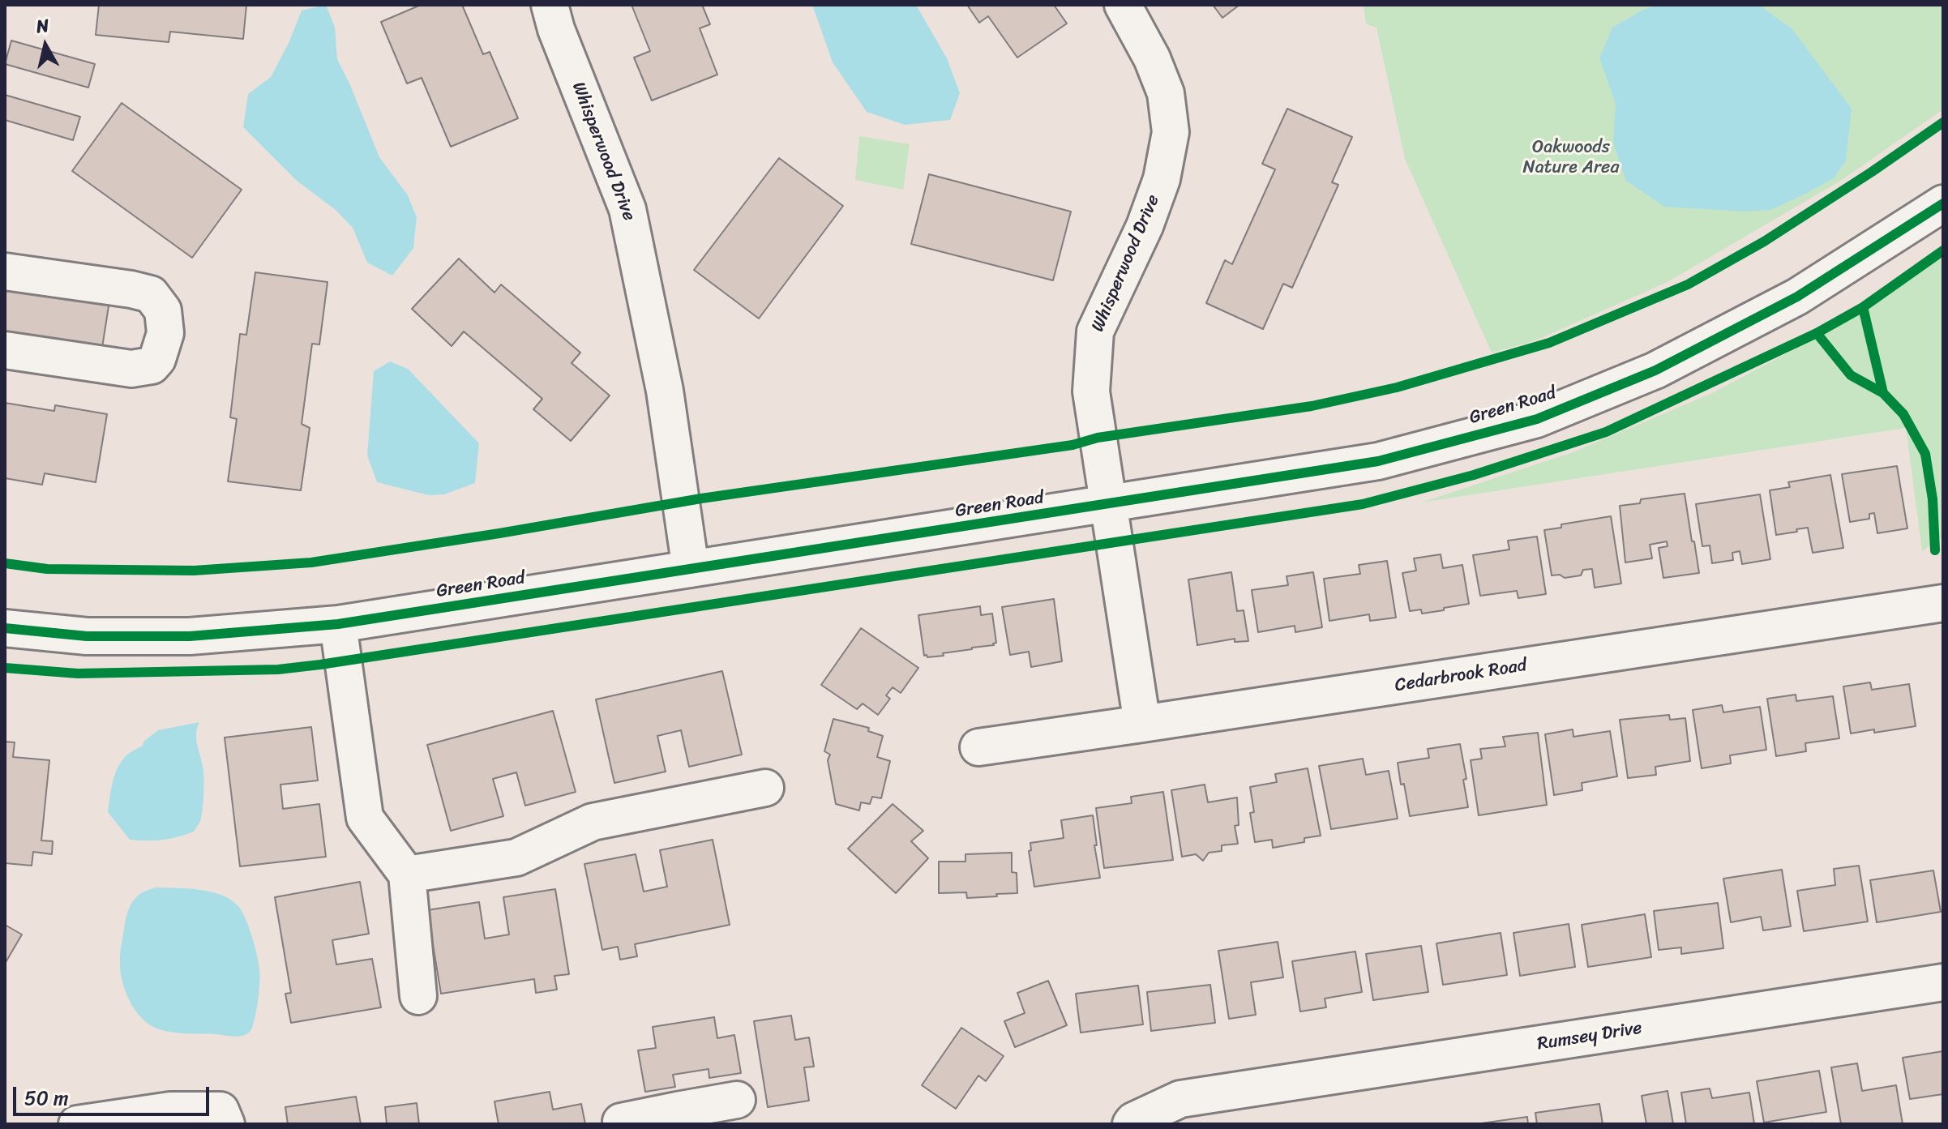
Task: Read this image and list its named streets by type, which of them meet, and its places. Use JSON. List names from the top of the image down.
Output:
{
  "streets": {
    "street": [
      "Whisperwood Drive",
      "Green Road",
      "Cedarbrook Road",
      "Rumsey Drive"
    ]
  },
  "crossings": [
    ["Whisperwood Drive", "Green Road"],
    ["Whisperwood Drive", "Cedarbrook Road"]
  ],
  "parks": ["Oakwoods Nature Area"],
  "scale_bar": "50 m",
  "north": "top"
}
